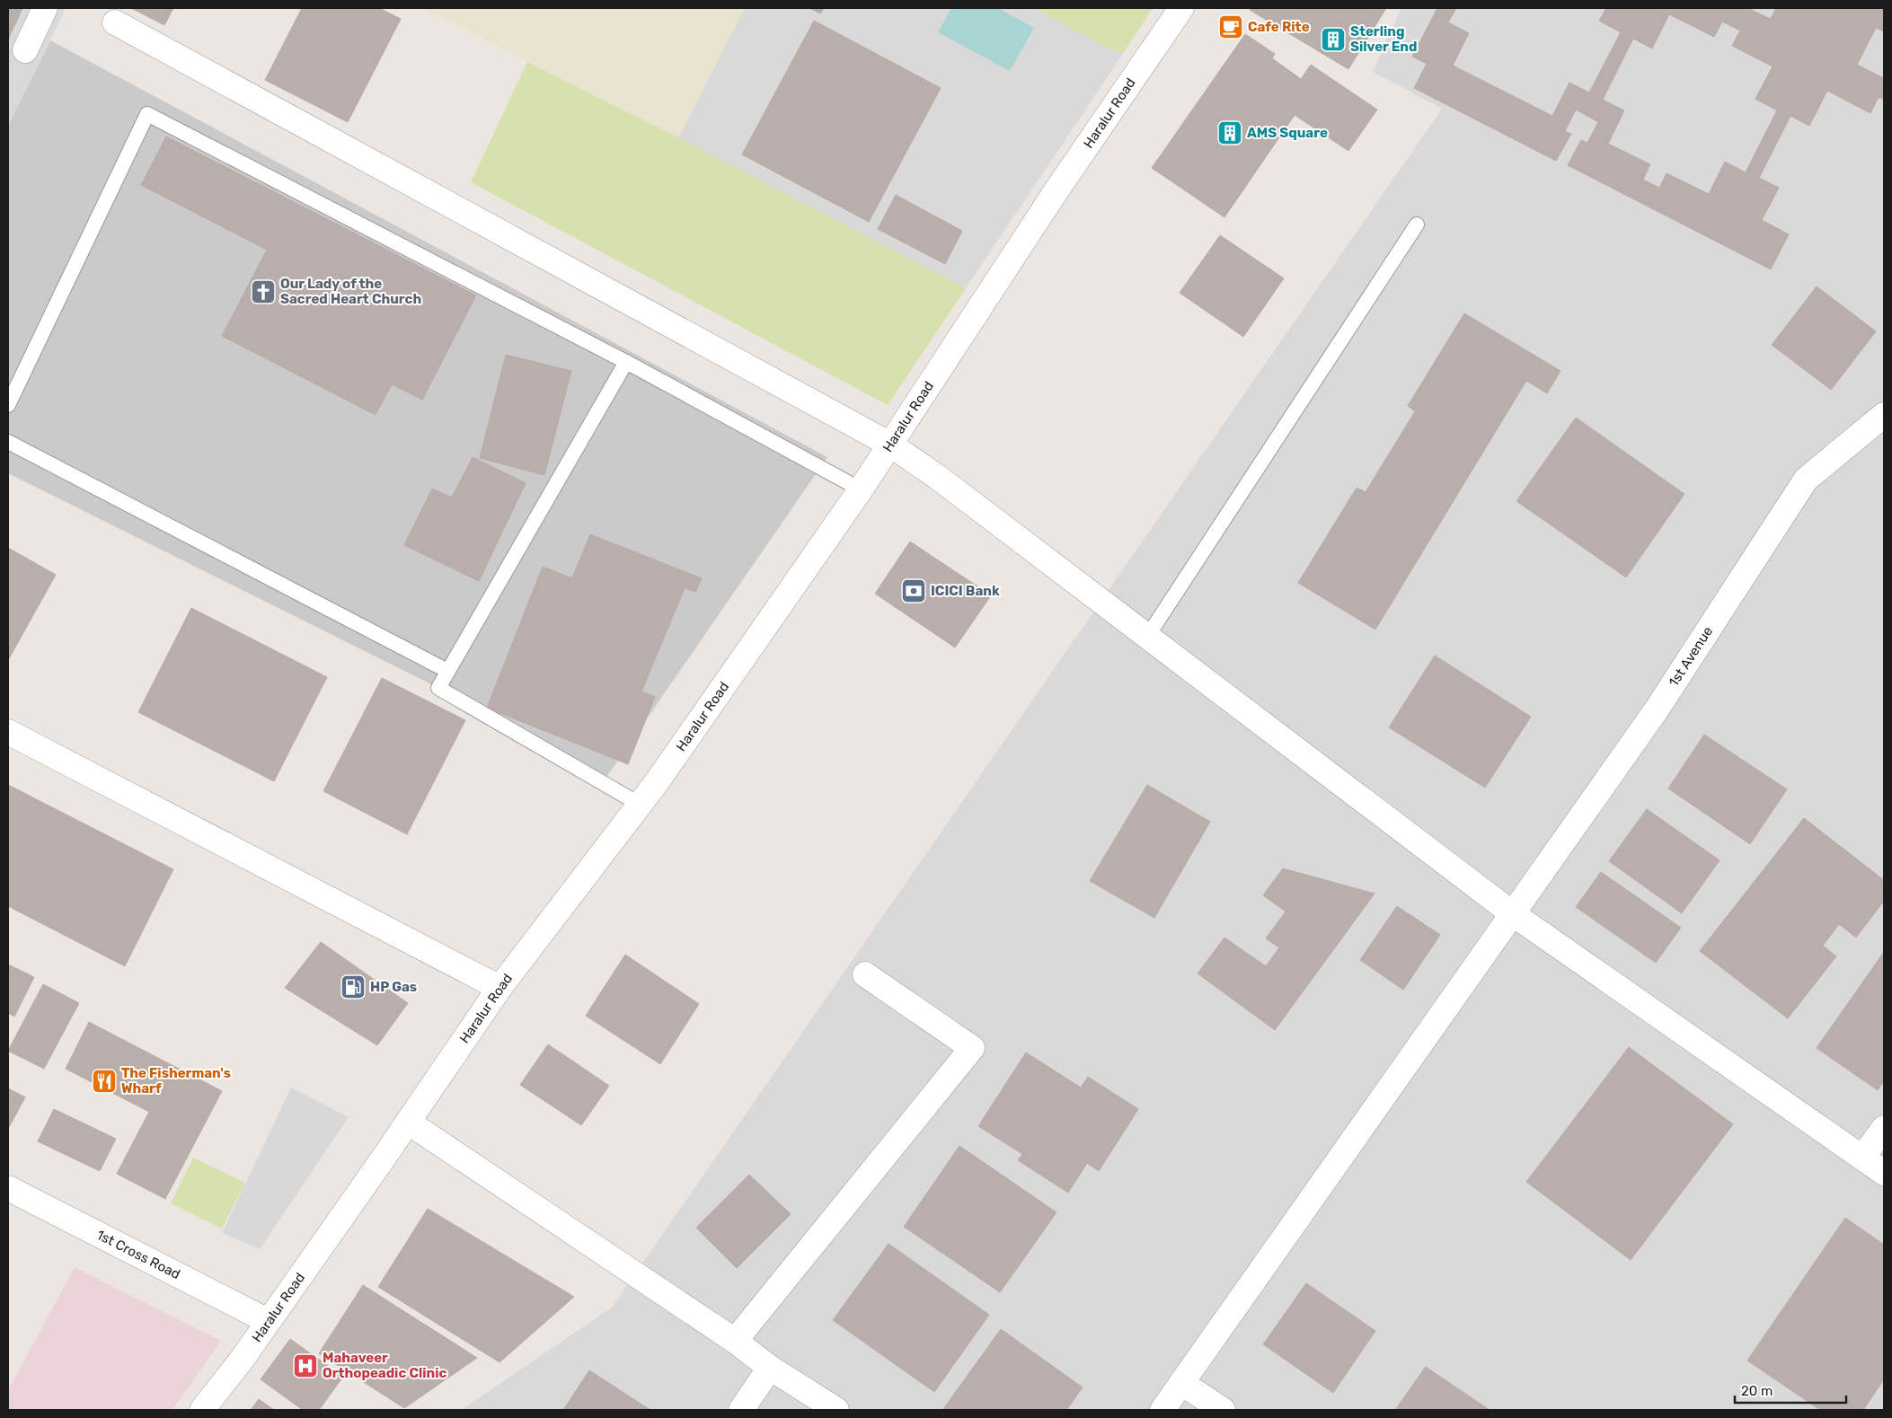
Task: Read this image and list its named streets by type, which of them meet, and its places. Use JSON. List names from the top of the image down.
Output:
{
  "streets": {
    "street": ["Haralur Road", "1st Avenue", "1st Cross Road"]
  },
  "crossings": [
    ["Haralur Road", "1st Cross Road"]
  ],
  "places": {
    "cafe": ["Cafe Rite"],
    "building": ["Sterling Silver End", "AMS Square"],
    "church": ["Our Lady of the Sacred Heart Church"],
    "bank": ["ICICI Bank"],
    "fuel station": ["HP Gas"],
    "restaurant": ["The Fisherman's Wharf"],
    "hospital": ["Mahaveer Orthopeadic Clinic"]
  },
  "scale_bar": "20 m"
}
